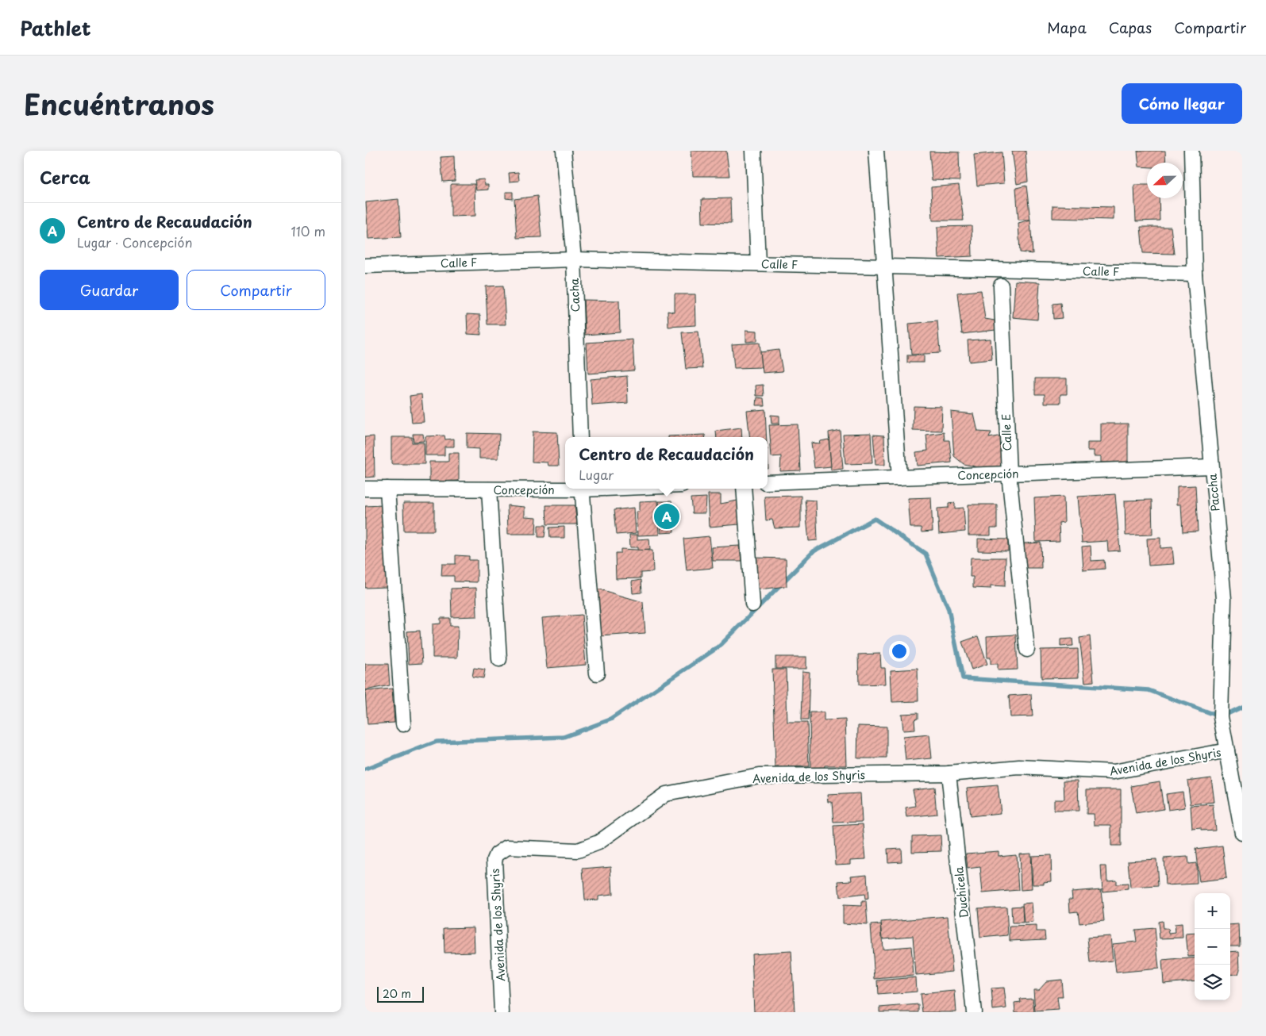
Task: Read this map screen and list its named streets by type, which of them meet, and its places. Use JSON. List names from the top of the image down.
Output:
{
  "streets": {
    "street": [
      "Calle F",
      "Cacha",
      "Calle E",
      "Concepción",
      "Paccha",
      "Avenida de los Shyris",
      "Duchicela"
    ]
  },
  "crossings": [
    ["Calle F", "Cacha"],
    ["Calle F", "Paccha"],
    ["Calle E", "Concepción"],
    ["Concepción", "Paccha"],
    ["Paccha", "Avenida de los Shyris"],
    ["Avenida de los Shyris", "Duchicela"]
  ],
  "scale_bar": "20 m",
  "north": "left",
  "page": {
    "header": "Pathlet",
    "nav": ["Mapa", "Capas", "Compartir"],
    "title": "Encuéntranos",
    "buttons": [
      "Cómo llegar",
      ["Guardar", "Compartir"]
    ],
    "heading": "Cerca",
    "list": [
      {
        "mark": "A",
        "name": "Centro de Recaudación",
        "note": "Lugar · Concepción",
        "value": "110 m"
      }
    ],
    "popup": ["Centro de Recaudación", "Lugar"],
    "pins": "A",
    "map_buttons": ["+", "−"],
    "scale": "20 m"
  }
}
